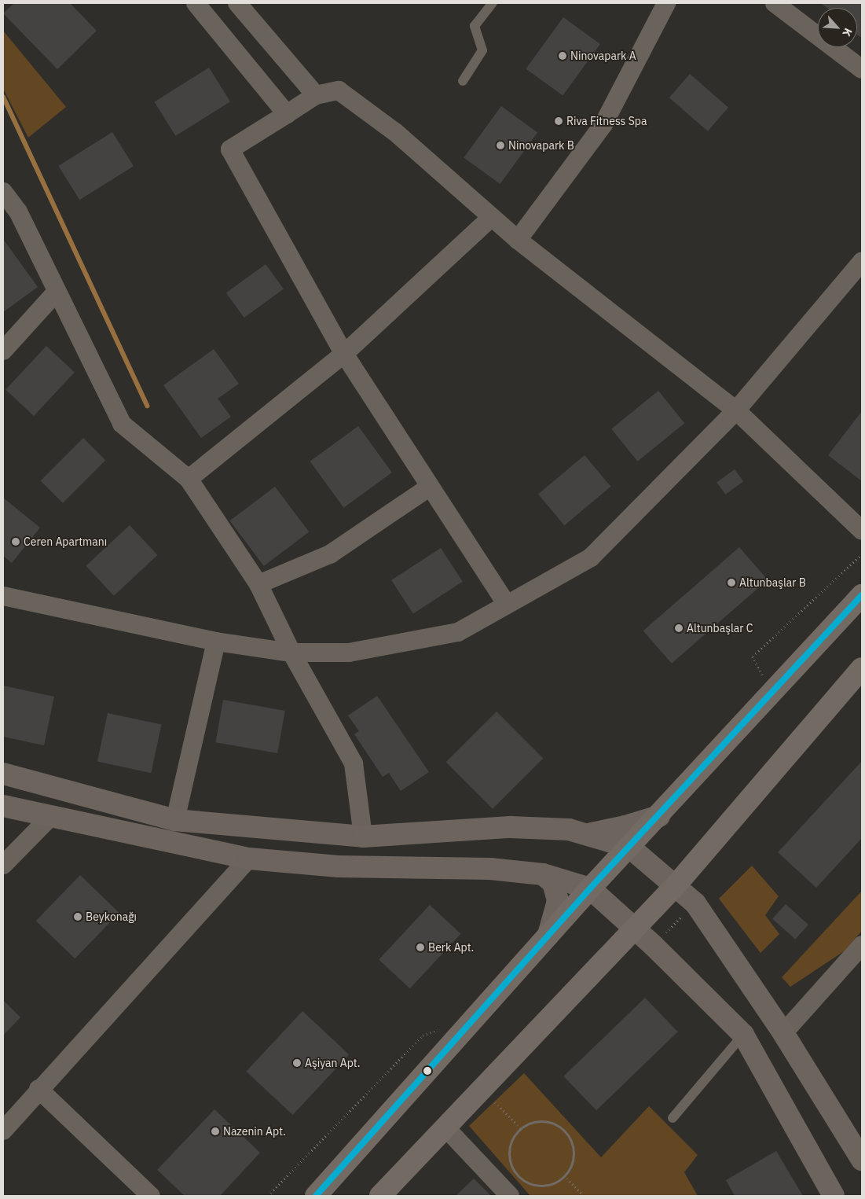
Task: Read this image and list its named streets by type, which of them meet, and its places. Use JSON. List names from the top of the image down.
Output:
{
  "places": [
    "Ninovapark A",
    "Riva Fitness Spa",
    "Ninovapark B",
    "Ceren Apartmanı",
    "Altunbaşlar B",
    "Altunbaşlar C",
    "Beykonağı",
    "Berk Apt.",
    "Aşiyan Apt.",
    "Nazenin Apt."
  ],
  "north": "bottom right"
}
